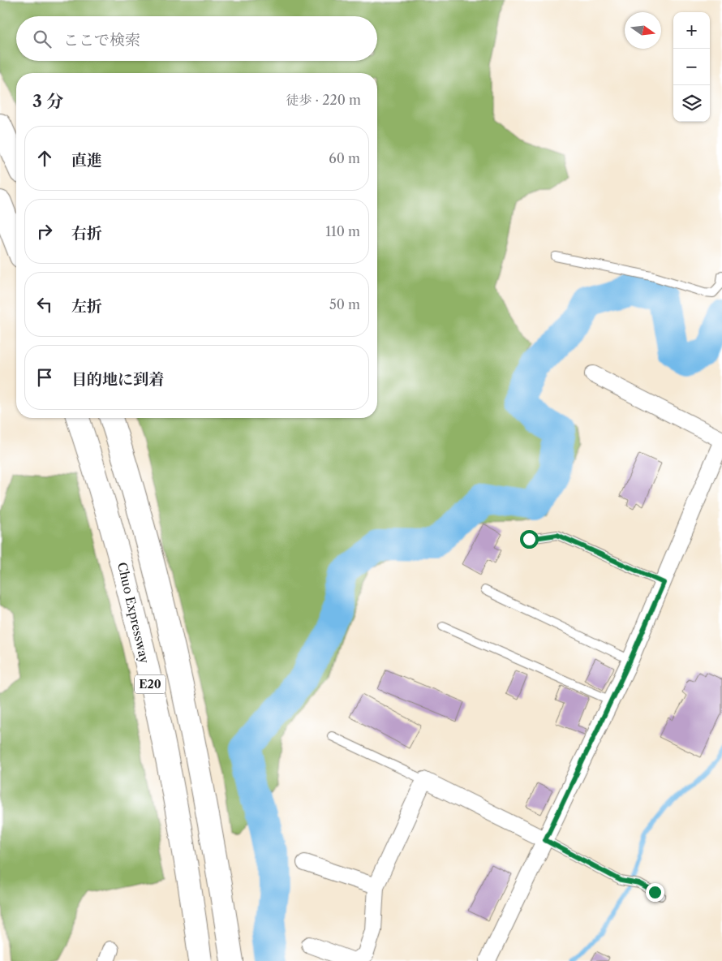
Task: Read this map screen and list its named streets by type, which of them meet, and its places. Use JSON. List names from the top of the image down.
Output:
{
  "streets": {
    "highway": ["Chuo Expressway", "E20"]
  },
  "north": "right",
  "page": {
    "map_buttons": ["+", "−"],
    "search": "ここで検索",
    "heading": ["3 分", "徒歩 · 220 m"],
    "list": [
      ["直進", "60 m"],
      ["右折", "110 m"],
      ["左折", "50 m"],
      "目的地に到着"
    ]
  }
}
